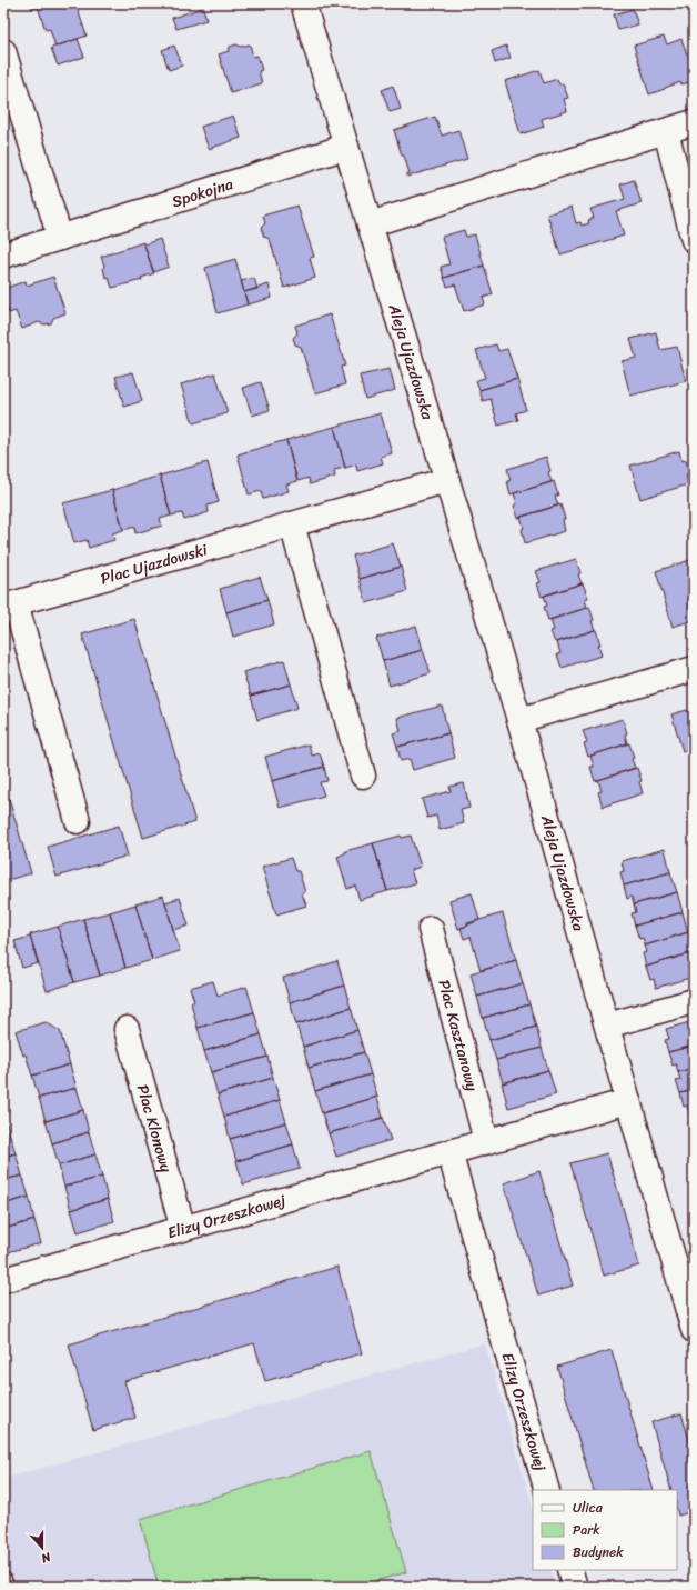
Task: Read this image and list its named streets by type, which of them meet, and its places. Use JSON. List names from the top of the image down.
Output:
{
  "streets": {
    "street": [
      "Spokojna",
      "Aleja Ujazdowska",
      "Plac Ujazdowski",
      "Plac Kasztanowy",
      "Plac Klonowy",
      "Elizy Orzeszkowej"
    ]
  },
  "crossings": [
    ["Spokojna", "Aleja Ujazdowska"],
    ["Aleja Ujazdowska", "Plac Ujazdowski"],
    ["Aleja Ujazdowska", "Elizy Orzeszkowej"],
    ["Plac Kasztanowy", "Elizy Orzeszkowej"],
    ["Plac Klonowy", "Elizy Orzeszkowej"]
  ],
  "legend": ["Ulica", "Park", "Budynek"],
  "north": "bottom"
}
